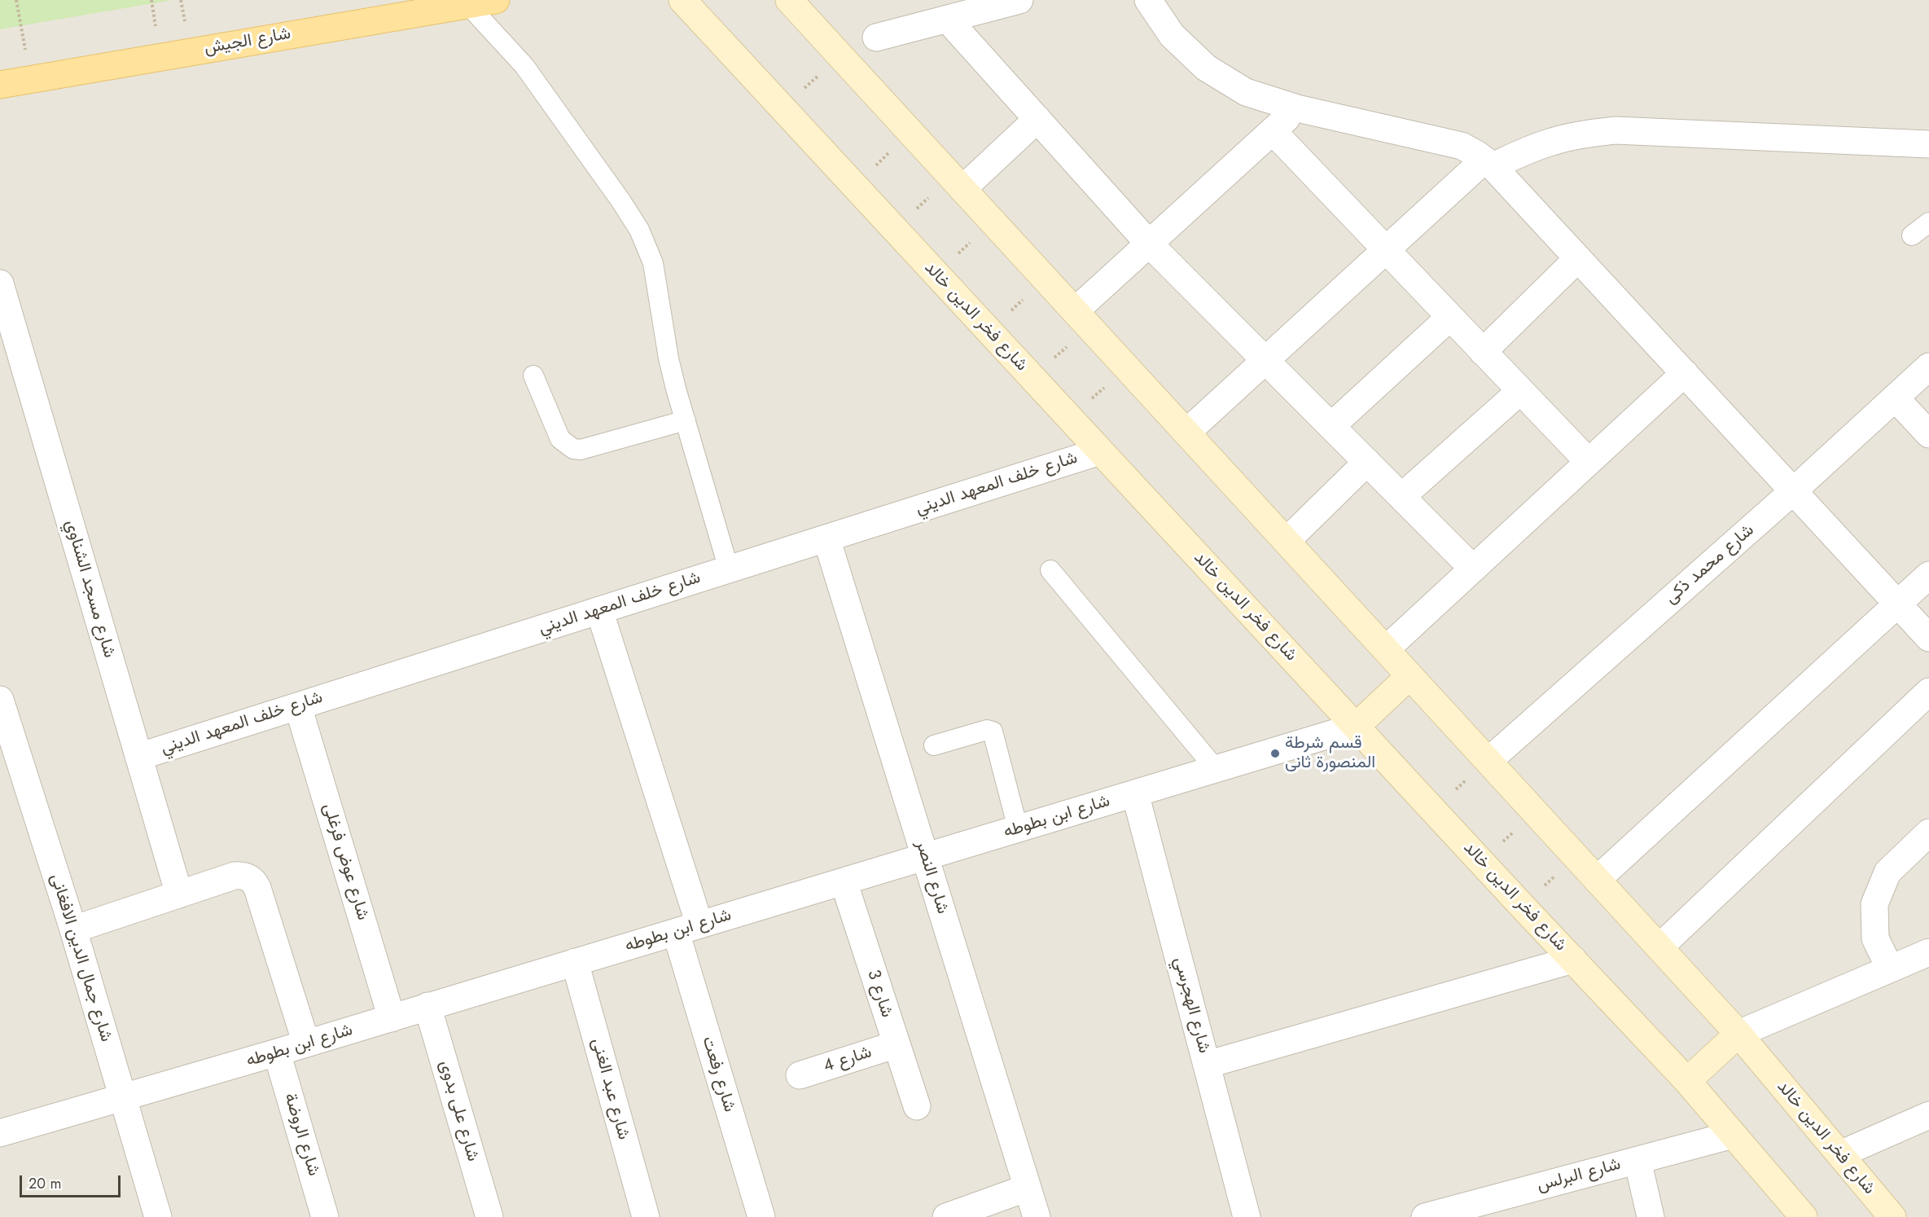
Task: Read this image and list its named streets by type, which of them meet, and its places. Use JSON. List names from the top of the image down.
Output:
{
  "streets": {
    "main road": ["شارع الجيش", "شارع فخر الدين خالد"],
    "street": [
      "شارع خلف المعهد الديني",
      "شارع محمد ذكى",
      "شارع مسجد الشناوي",
      "شارع ابن بطوطه",
      "شارع عوض فرغلى",
      "شارع النصر",
      "شارع جمال الدين الافغانى",
      "شارع 3",
      "شارع الهجرسي",
      "شارع 4",
      "شارع رفعت",
      "شارع عبد الغنى",
      "شارع على بدوى",
      "شارع الروضة",
      "شارع البرلس"
    ]
  },
  "crossings": [
    ["شارع فخر الدين خالد", "شارع خلف المعهد الديني"],
    ["شارع فخر الدين خالد", "شارع محمد ذكى"],
    ["شارع فخر الدين خالد", "شارع ابن بطوطه"],
    ["شارع فخر الدين خالد", "شارع البرلس"],
    ["شارع خلف المعهد الديني", "شارع مسجد الشناوي"],
    ["شارع خلف المعهد الديني", "شارع عوض فرغلى"],
    ["شارع خلف المعهد الديني", "شارع النصر"],
    ["شارع خلف المعهد الديني", "شارع رفعت"],
    ["شارع ابن بطوطه", "شارع عوض فرغلى"],
    ["شارع ابن بطوطه", "شارع النصر"],
    ["شارع ابن بطوطه", "شارع جمال الدين الافغانى"],
    ["شارع ابن بطوطه", "شارع 3"],
    ["شارع ابن بطوطه", "شارع الهجرسي"],
    ["شارع ابن بطوطه", "شارع رفعت"],
    ["شارع ابن بطوطه", "شارع عبد الغنى"],
    ["شارع ابن بطوطه", "شارع على بدوى"],
    ["شارع ابن بطوطه", "شارع الروضة"],
    ["شارع 3", "شارع 4"]
  ],
  "places": ["قسم شرطة المنصورة ثانى"],
  "scale_bar": "20 m"
}
